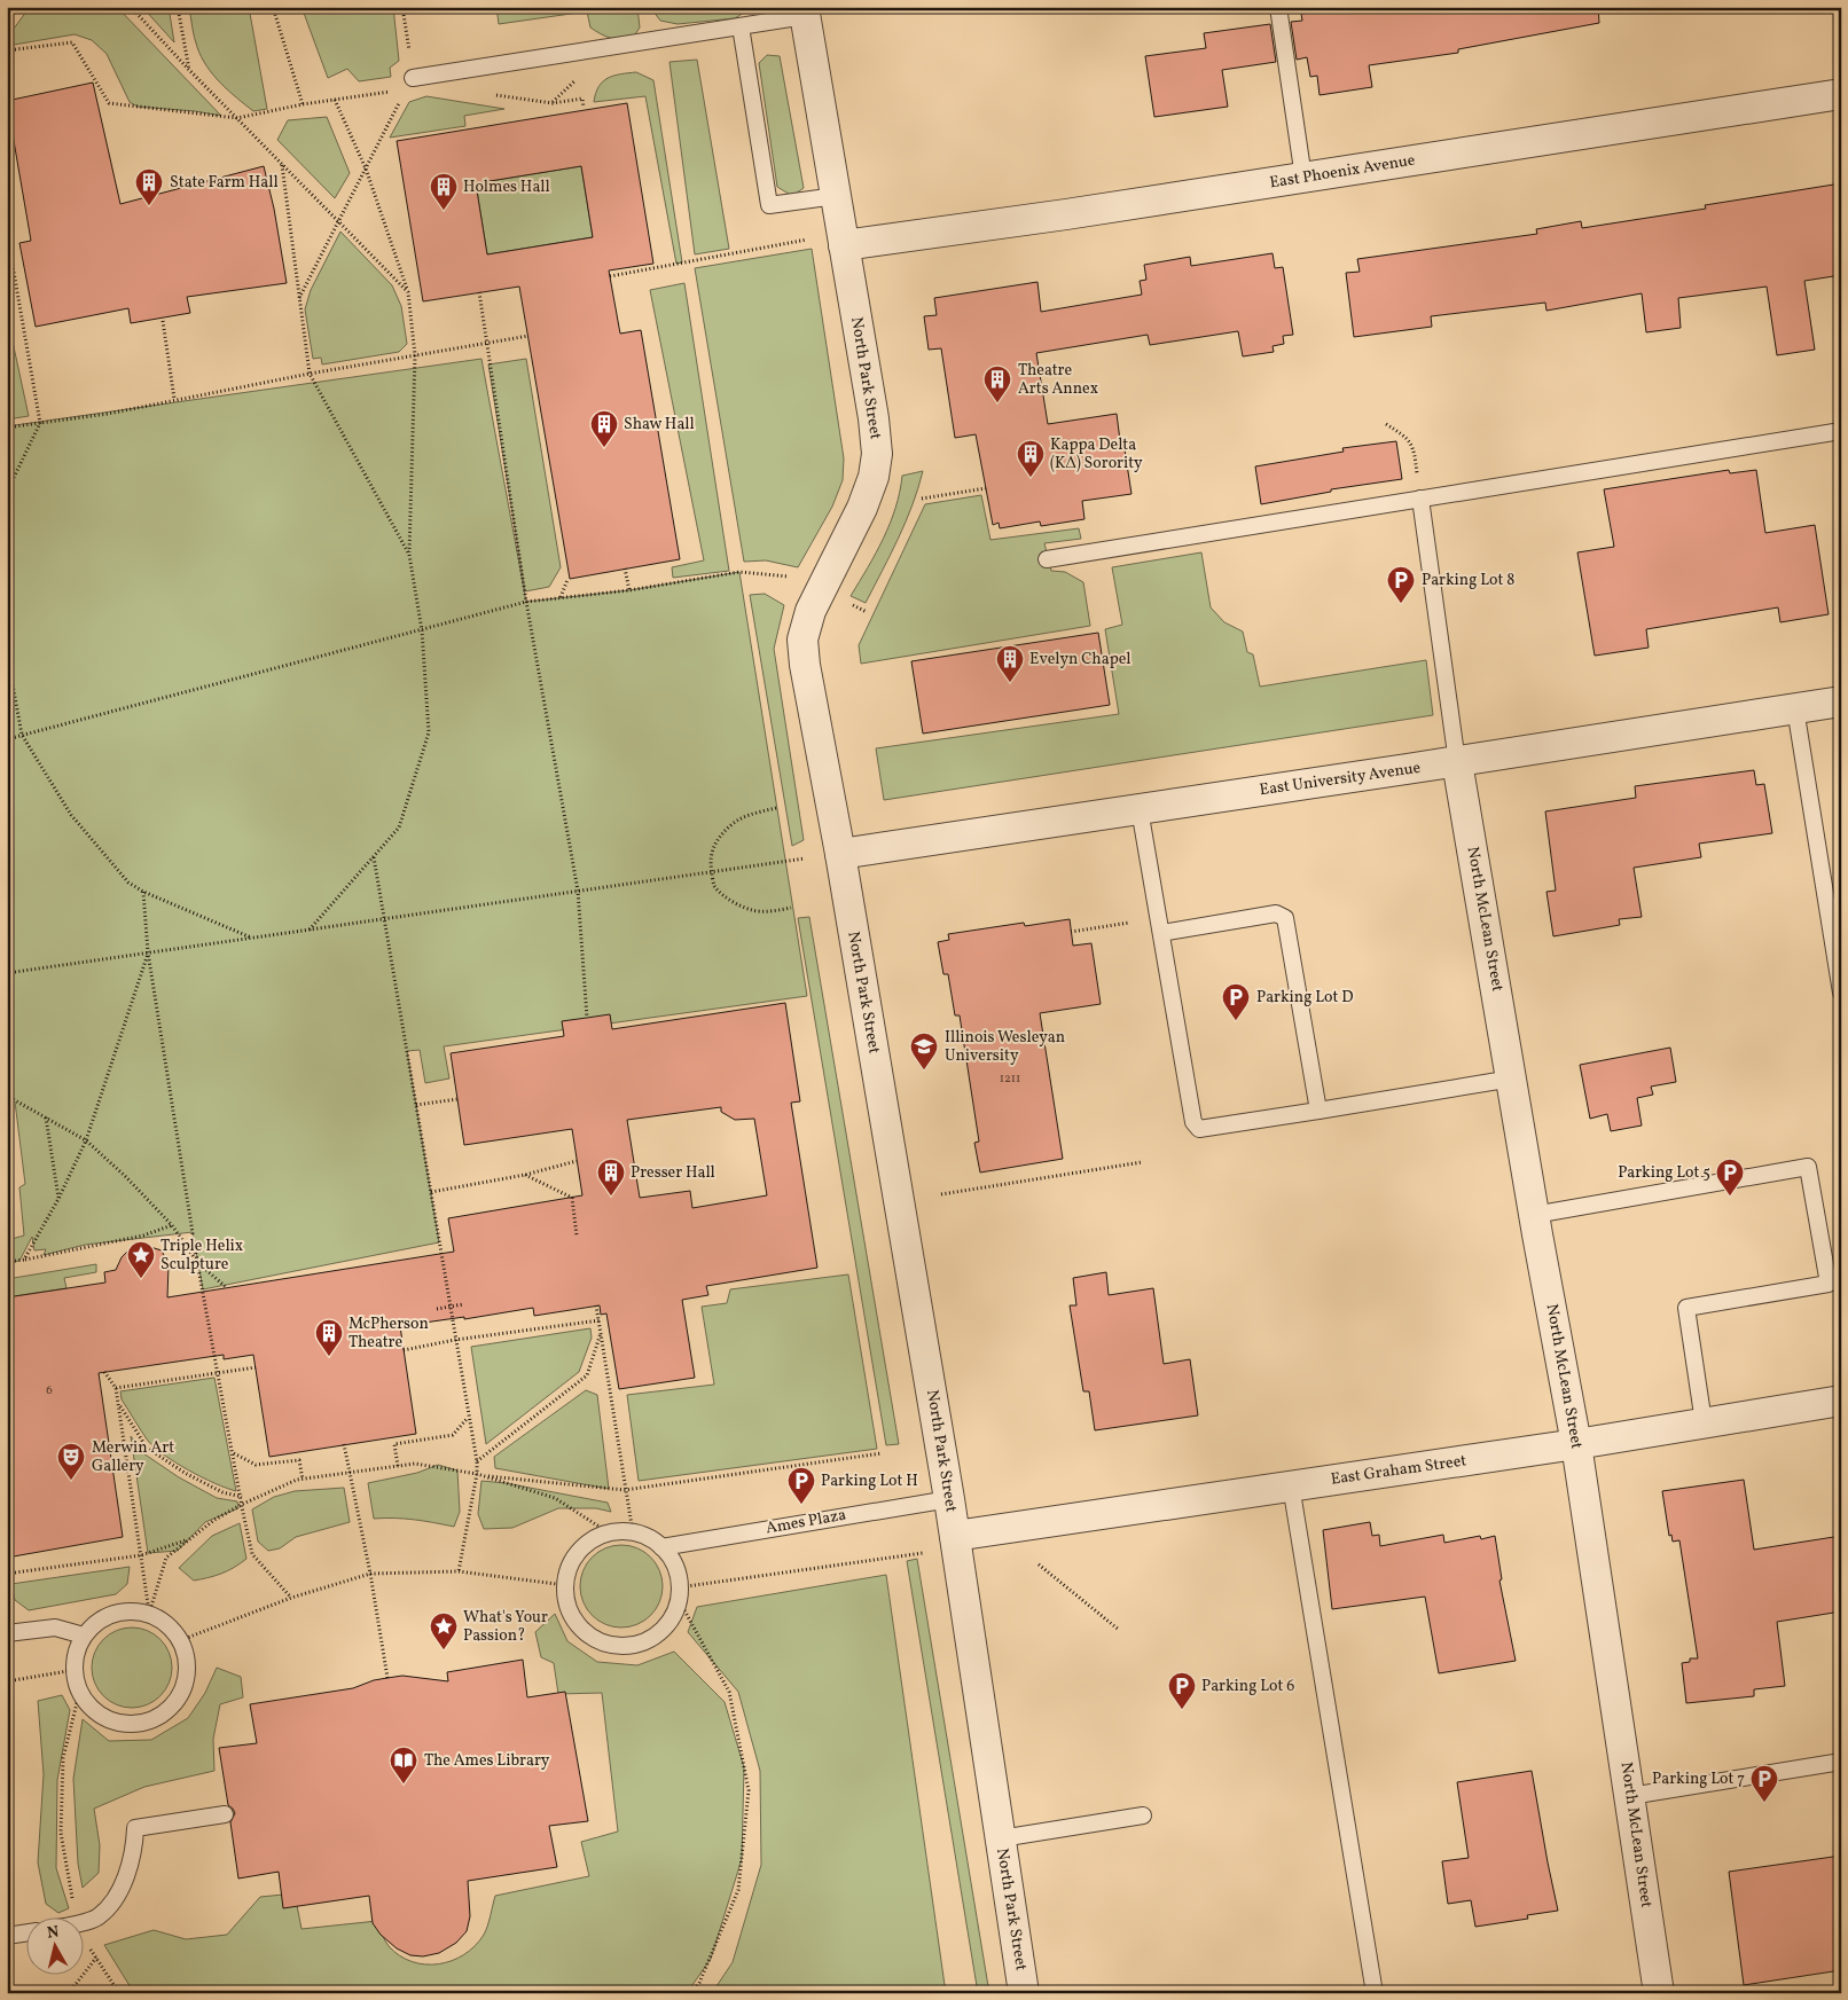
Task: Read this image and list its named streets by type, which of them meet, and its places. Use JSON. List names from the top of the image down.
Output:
{
  "streets": {
    "street": [
      "East Phoenix Avenue",
      "North Park Street",
      "East University Avenue",
      "North McLean Street",
      "East Graham Street"
    ],
    "lane": ["Ames Plaza"]
  },
  "crossings": [
    ["East Phoenix Avenue", "North Park Street"],
    ["North Park Street", "East University Avenue"],
    ["North Park Street", "East Graham Street"],
    ["North Park Street", "Ames Plaza"],
    ["East University Avenue", "North McLean Street"],
    ["North McLean Street", "East Graham Street"]
  ],
  "places": {
    "building": [
      "State Farm Hall",
      "Holmes Hall",
      "Theatre Arts Annex",
      "Shaw Hall",
      "Kappa Delta (ΚΔ) Sorority",
      "Evelyn Chapel",
      "Presser Hall",
      "McPherson Theatre"
    ],
    "parking": [
      "Parking Lot 8",
      "Parking Lot D",
      "Parking Lot 5",
      "Parking Lot H",
      "Parking Lot 6",
      "Parking Lot 7"
    ],
    "school or university": ["Illinois Wesleyan University"],
    "place": ["Triple Helix Sculpture", "What's Your Passion?"],
    "theatre": ["Merwin Art Gallery"],
    "library": ["The Ames Library"]
  },
  "house_numbers": ["1211", "6"],
  "north": "top"
}
